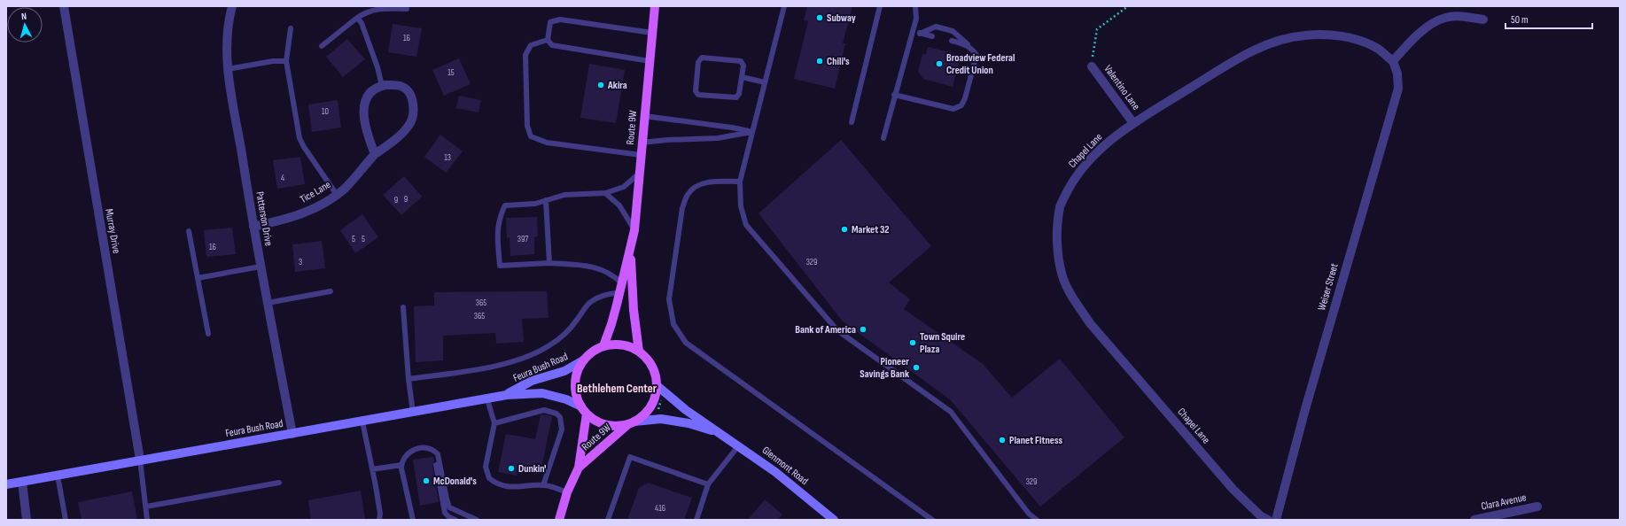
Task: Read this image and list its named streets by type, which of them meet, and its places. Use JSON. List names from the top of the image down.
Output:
{
  "streets": {
    "main road": ["Route 9W", "Feura Bush Road", "Glenmont Road"],
    "street": [
      "Valentino Lane",
      "Chapel Lane",
      "Tice Lane",
      "Patterson Drive",
      "Murray Drive",
      "Weiser Street",
      "Clara Avenue"
    ]
  },
  "crossings": [
    ["Valentino Lane", "Chapel Lane"],
    ["Route 9W", "Feura Bush Road"],
    ["Route 9W", "Glenmont Road"],
    ["Chapel Lane", "Weiser Street"],
    ["Tice Lane", "Patterson Drive"],
    ["Patterson Drive", "Feura Bush Road"],
    ["Murray Drive", "Feura Bush Road"],
    ["Feura Bush Road", "Glenmont Road"]
  ],
  "districts": ["Bethlehem Center"],
  "places": [
    "Subway",
    "Chili's",
    "Broadview Federal Credit Union",
    "Akira",
    "Market 32",
    "Bank of America",
    "Town Squire Plaza",
    "Pioneer Savings Bank",
    "Planet Fitness",
    "Dunkin'",
    "McDonald's"
  ],
  "house_numbers": [
    "16",
    "15",
    "10",
    "13",
    "4",
    "9",
    "9",
    "5",
    "5",
    "397",
    "16",
    "3",
    "329",
    "365",
    "365",
    "329",
    "416"
  ],
  "scale_bar": "50 m",
  "north": "top"
}
